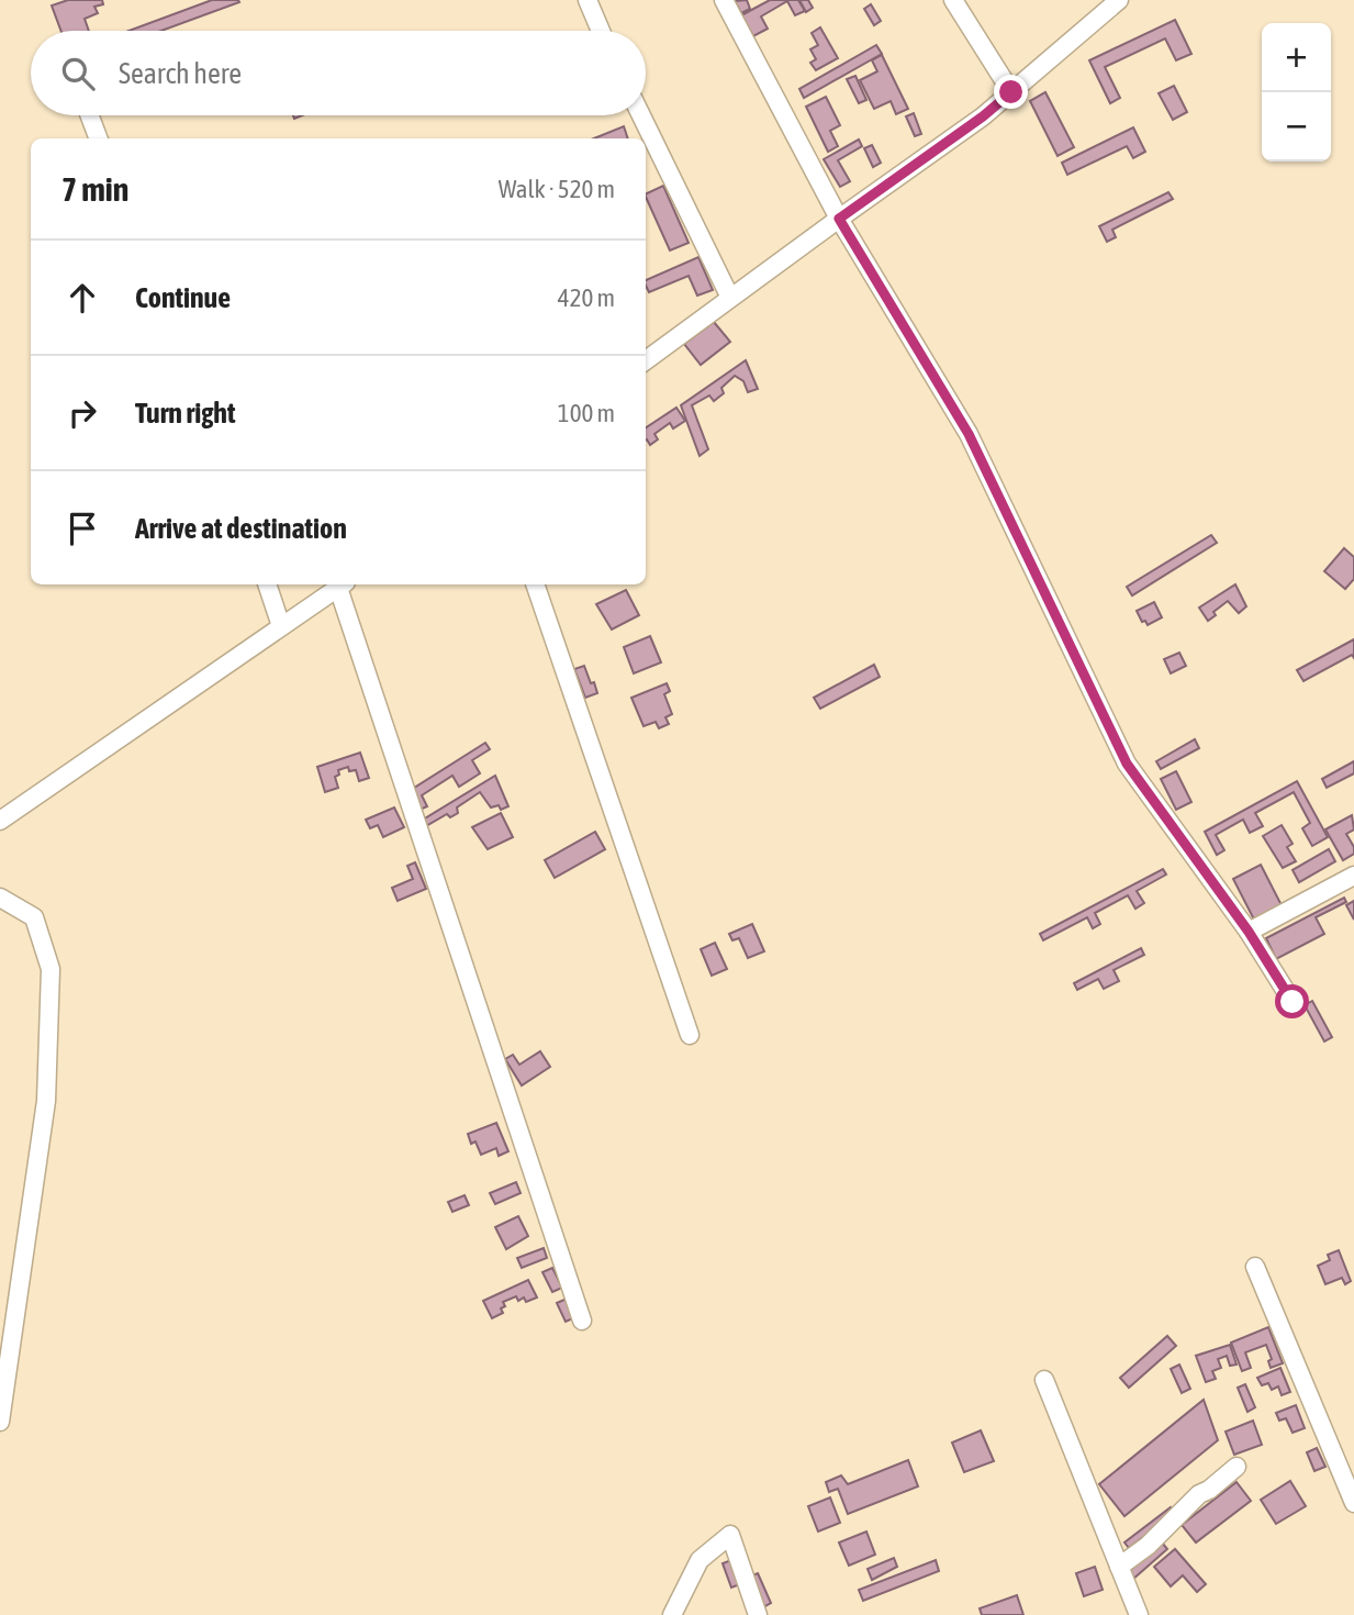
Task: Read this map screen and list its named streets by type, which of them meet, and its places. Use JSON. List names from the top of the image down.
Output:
{
  "page": {
    "map_buttons": ["+", "−"],
    "search": "Search here",
    "heading": ["7 min", "Walk · 520 m"],
    "list": [
      ["Continue", "420 m"],
      ["Turn right", "100 m"],
      "Arrive at destination"
    ]
  }
}
